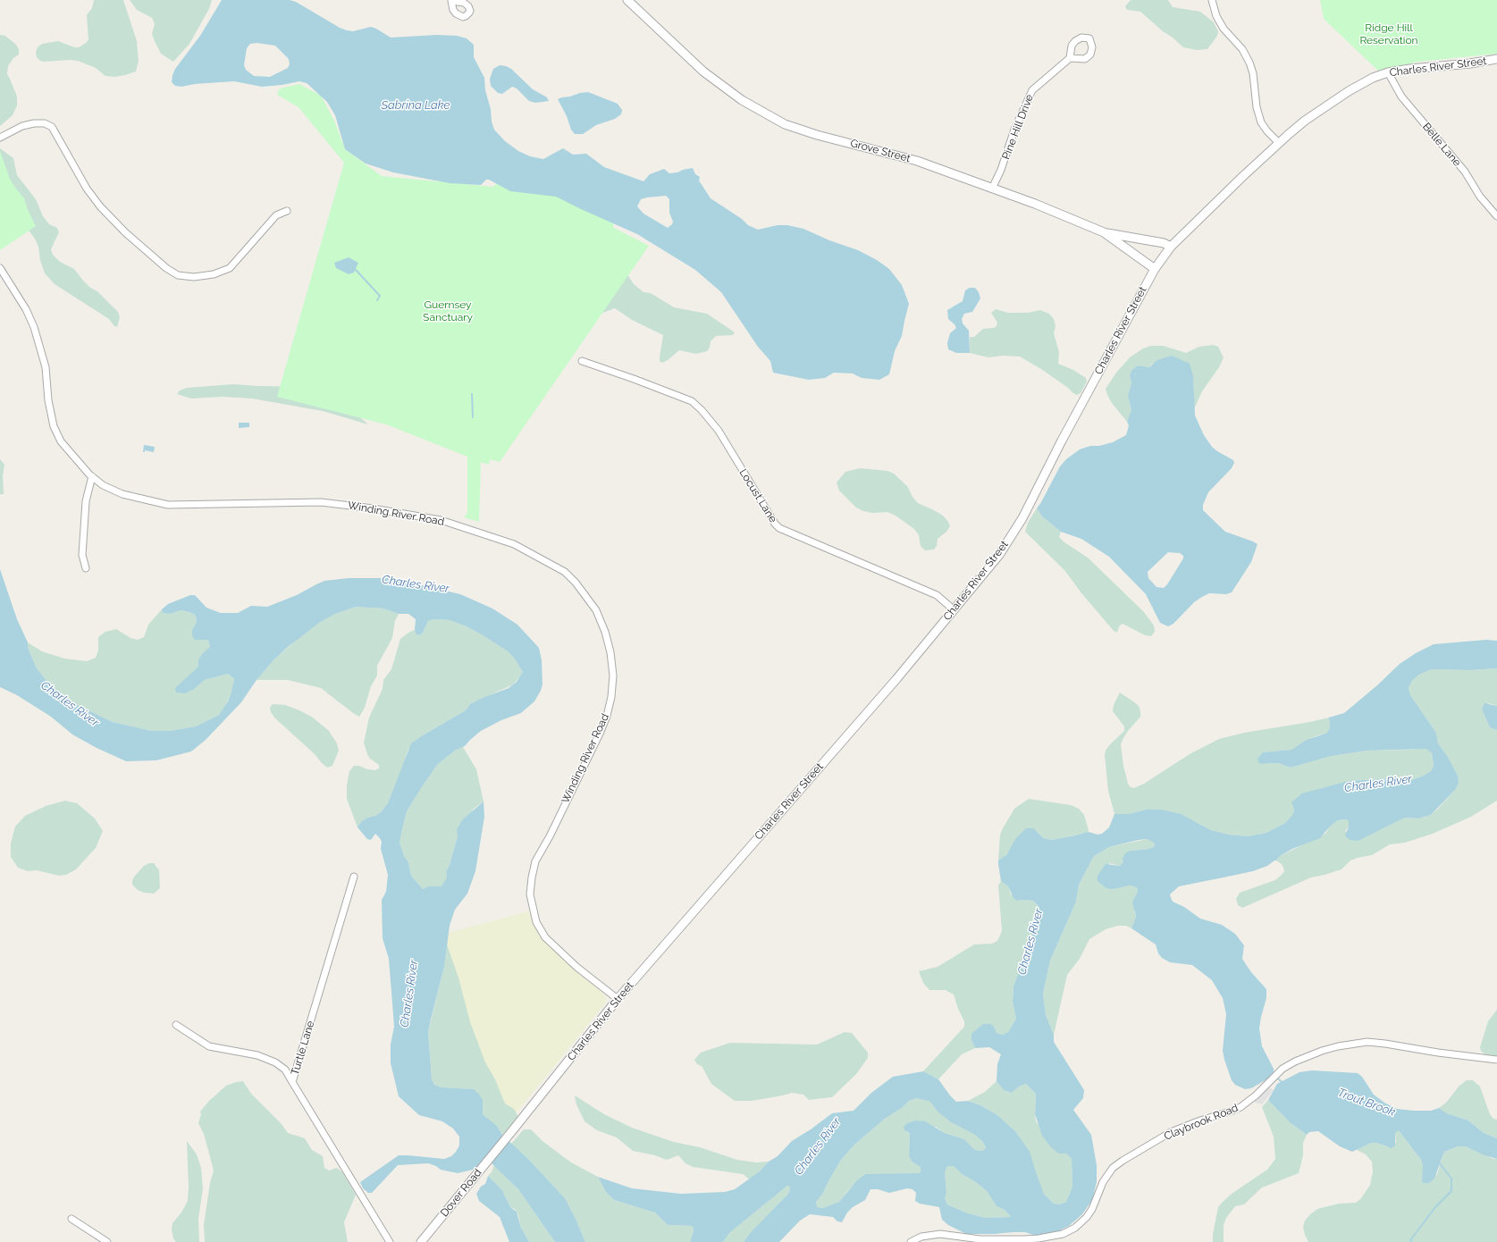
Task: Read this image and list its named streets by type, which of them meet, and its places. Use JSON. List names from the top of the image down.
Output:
{
  "streets": {
    "street": [
      "Charles River Street",
      "Pine Hill Drive",
      "Belle Lane",
      "Grove Street",
      "Locust Lane",
      "Winding River Road",
      "Turtle Lane",
      "Claybrook Road",
      "Dover Road"
    ]
  },
  "crossings": [
    ["Charles River Street", "Belle Lane"],
    ["Charles River Street", "Grove Street"],
    ["Charles River Street", "Locust Lane"],
    ["Charles River Street", "Winding River Road"],
    ["Charles River Street", "Dover Road"],
    ["Pine Hill Drive", "Grove Street"]
  ],
  "water": ["Sabrina Lake", "Charles River", "Trout Brook"],
  "parks": ["Ridge Hill Reservation", "Guernsey Sanctuary"]
}
